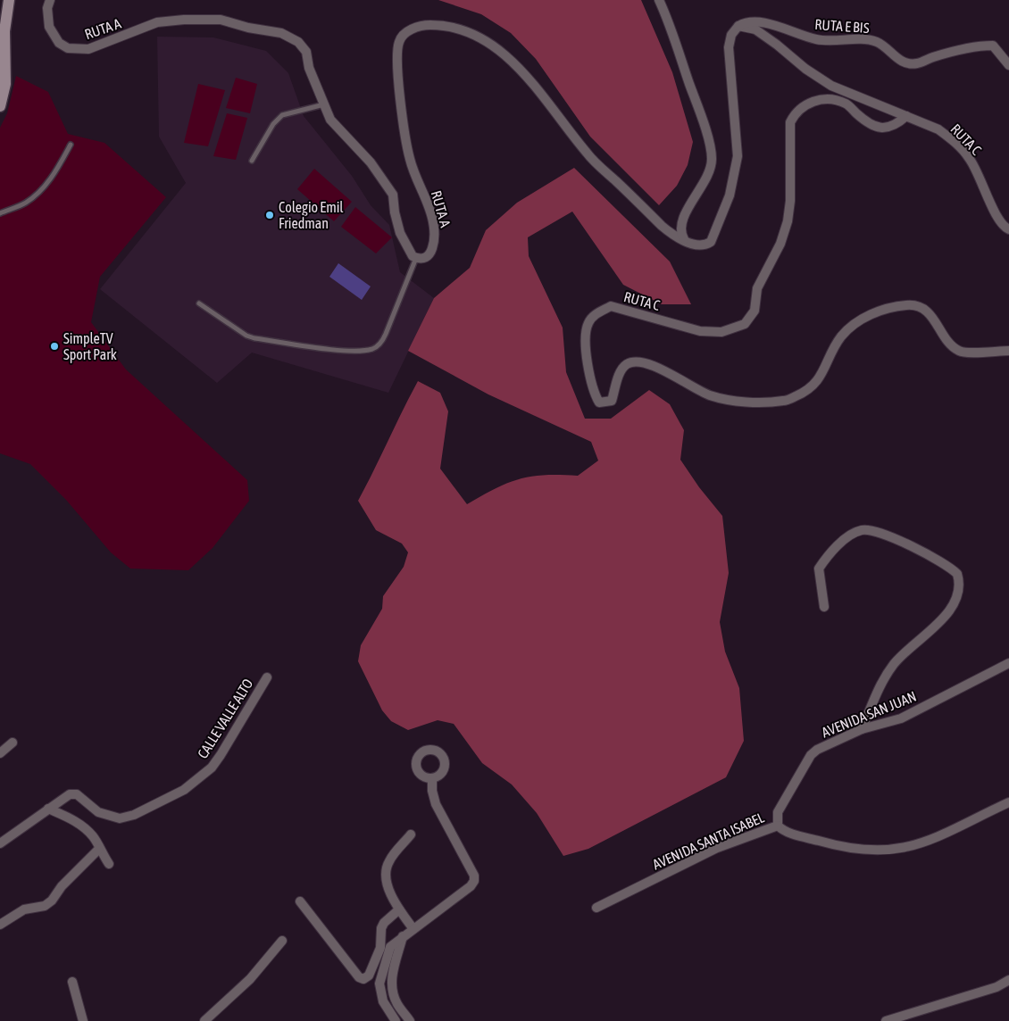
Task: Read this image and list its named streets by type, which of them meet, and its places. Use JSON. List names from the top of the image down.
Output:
{
  "streets": {
    "street": [
      "RUTA E BIS",
      "RUTA A",
      "RUTA C",
      "AVENIDA SAN JUAN",
      "CALLE VALLE ALTO",
      "AVENIDA SANTA ISABEL"
    ]
  },
  "crossings": [
    ["AVENIDA SAN JUAN", "AVENIDA SANTA ISABEL"]
  ],
  "places": ["Colegio Emil Friedman", "SimpleTV Sport Park"]
}
